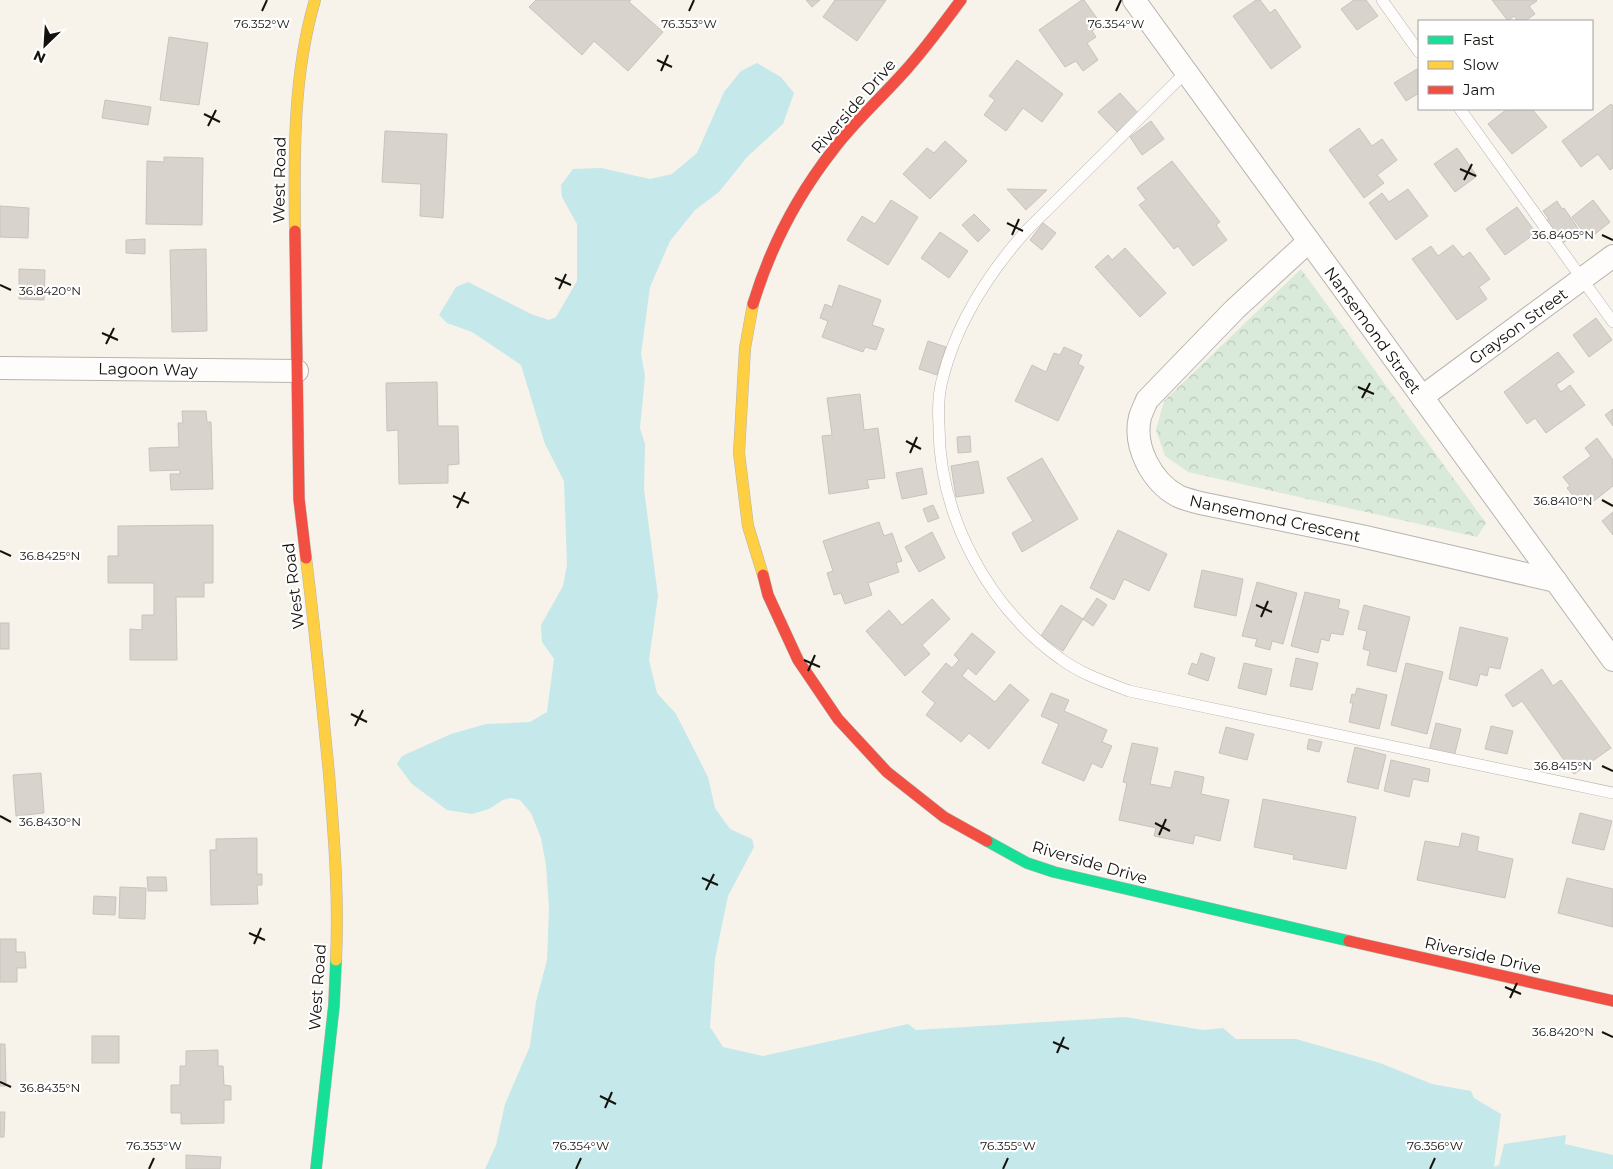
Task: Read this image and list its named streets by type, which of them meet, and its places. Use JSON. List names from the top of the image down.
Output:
{
  "streets": {
    "street": [
      "Riverside Drive",
      "West Road",
      "Grayson Street",
      "Nansemond Street",
      "Lagoon Way",
      "Nansemond Crescent"
    ]
  },
  "crossings": [
    ["West Road", "Lagoon Way"],
    ["Grayson Street", "Nansemond Street"],
    ["Nansemond Street", "Nansemond Crescent"]
  ],
  "legend": ["Fast", "Slow", "Jam"],
  "north": "bottom left",
  "coordinates": [
    "76.352°W",
    "76.353°W",
    "76.354°W",
    "36.8405°N",
    "36.8420°N",
    "36.8410°N",
    "36.8425°N",
    "36.8415°N",
    "36.8430°N",
    "36.8435°N",
    "76.355°W",
    "76.356°W"
  ]
}
